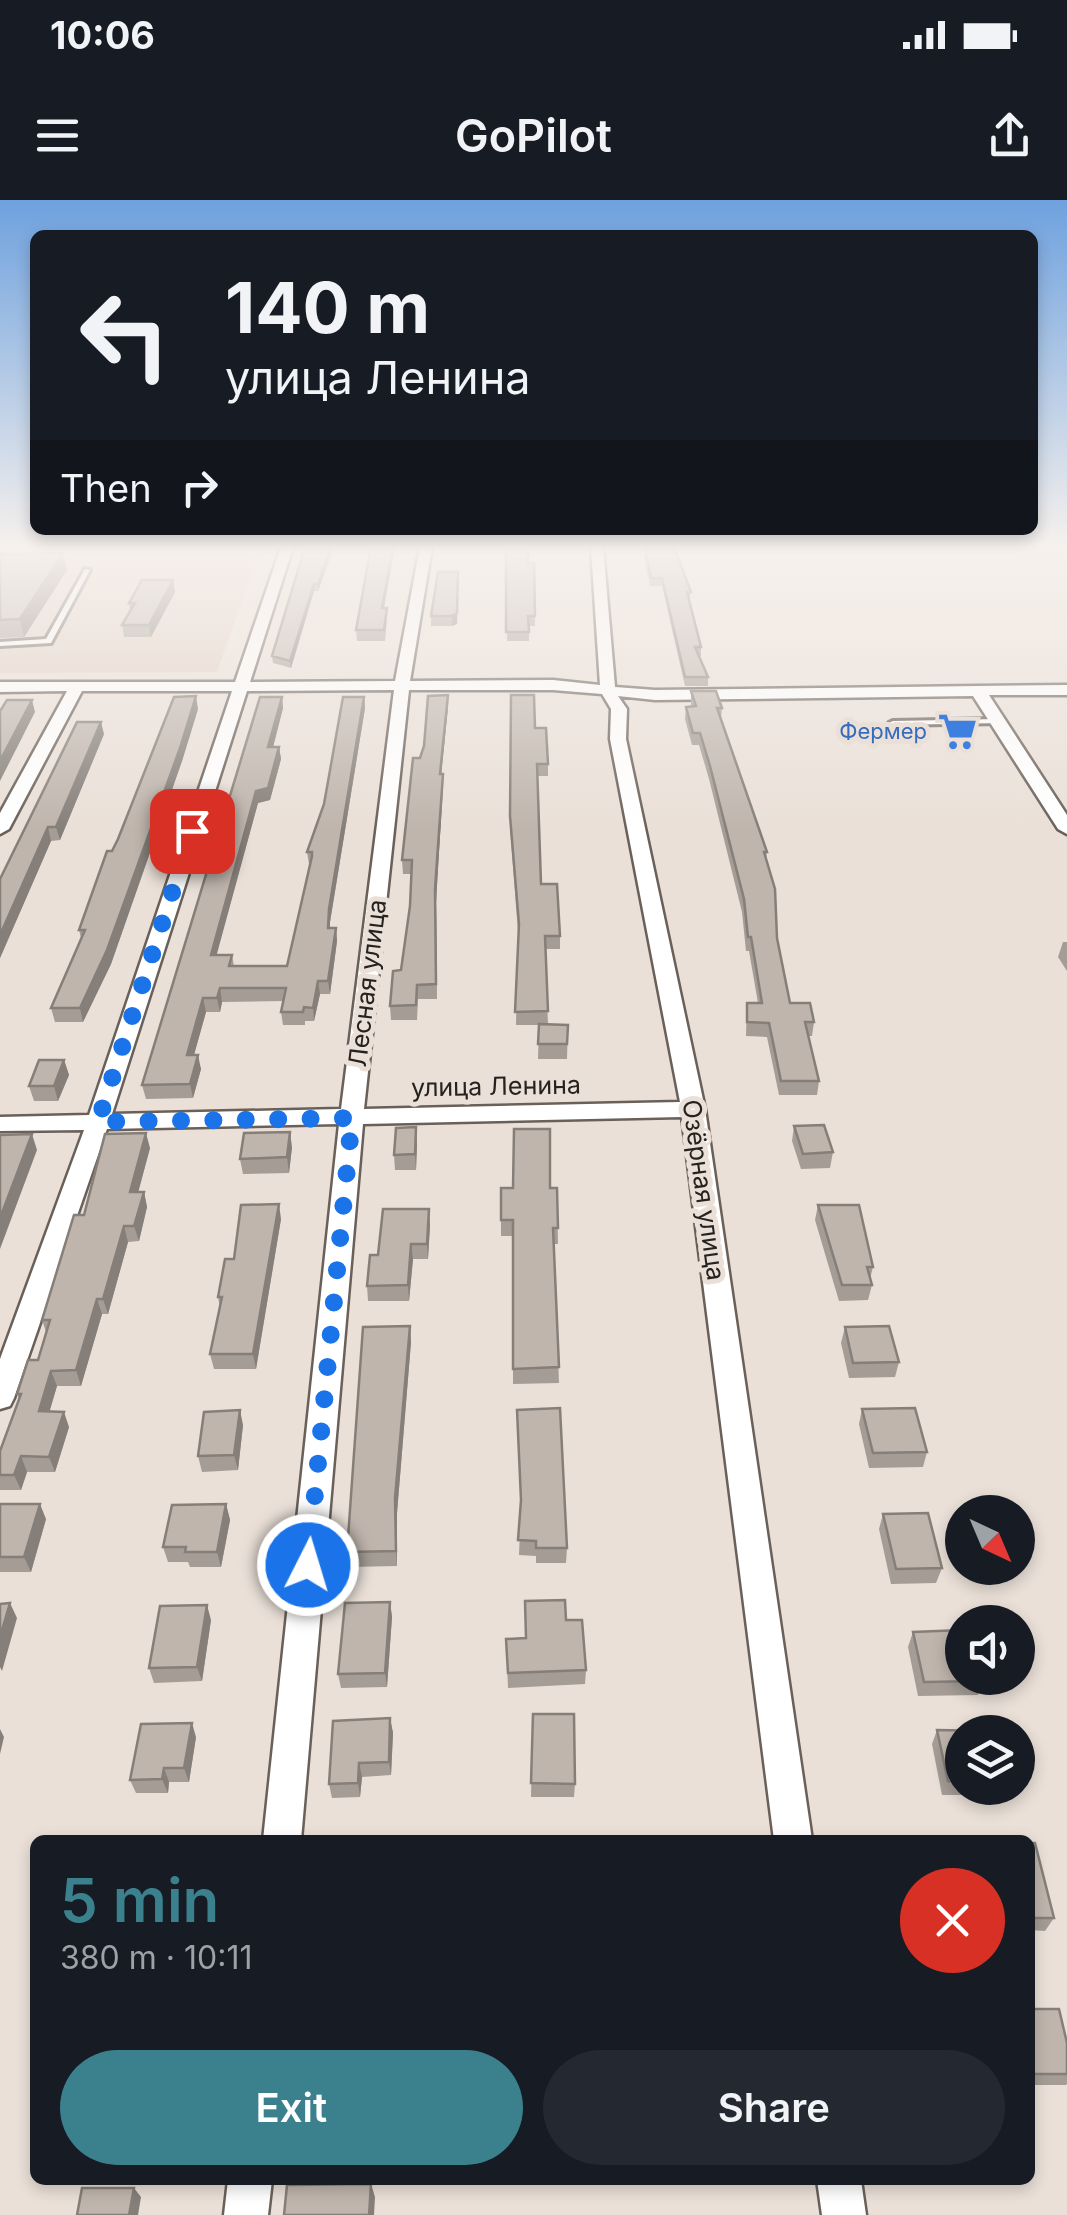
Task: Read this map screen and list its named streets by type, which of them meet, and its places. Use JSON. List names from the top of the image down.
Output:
{
  "streets": {
    "street": ["Лесная улица", "улица Ленина", "Озёрная улица"]
  },
  "crossings": [
    ["Лесная улица", "улица Ленина"],
    ["улица Ленина", "Озёрная улица"]
  ],
  "places": {
    "supermarket": ["Фермер"]
  },
  "north": "bottom right",
  "page": {
    "status": "10:06",
    "header": "GoPilot",
    "turn": ["140 m", "улица Ленина"],
    "then": "Then",
    "heading": ["5 min", "380 m · 10:11"],
    "buttons": ["Exit", "Share"]
  }
}
